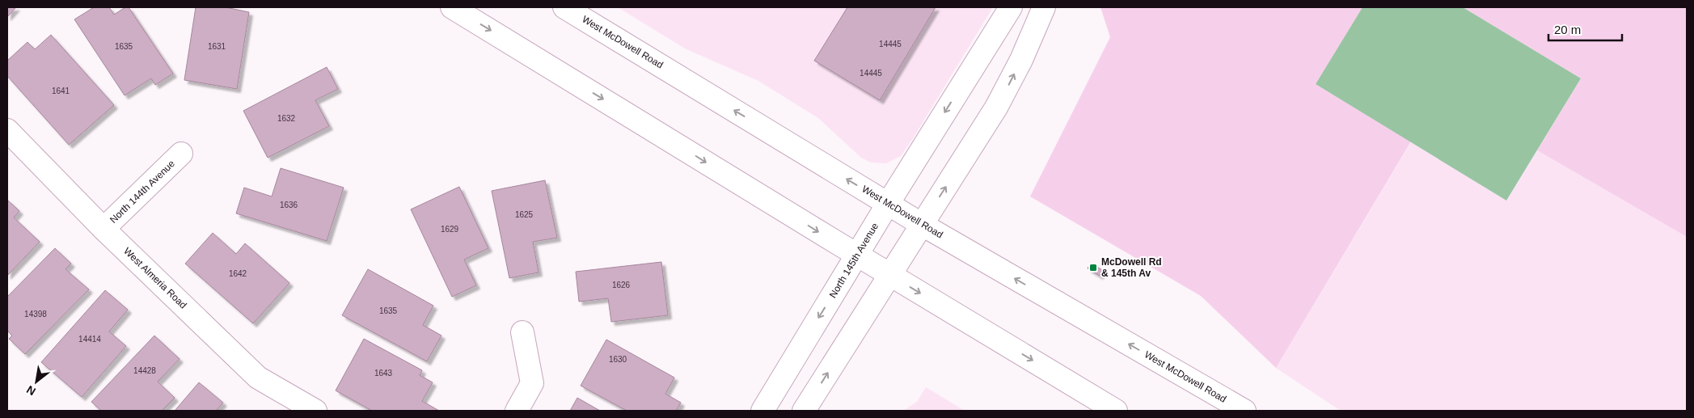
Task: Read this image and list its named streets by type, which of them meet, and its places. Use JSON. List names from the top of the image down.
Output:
{
  "streets": {
    "main road": [
      "West McDowell Road",
      "North 144th Avenue",
      "North 145th Avenue",
      "West Almeria Road"
    ]
  },
  "crossings": [
    ["West McDowell Road", "North 145th Avenue"],
    ["North 144th Avenue", "West Almeria Road"]
  ],
  "places": {
    "transit": ["McDowell Rd & 145th Av"]
  },
  "house_numbers": [
    "14445",
    "1635",
    "1631",
    "14445",
    "1641",
    "1632",
    "1636",
    "1625",
    "1629",
    "1642",
    "1626",
    "1635",
    "14398",
    "14414",
    "1630",
    "14428",
    "1643"
  ],
  "scale_bar": "20 m",
  "north": "bottom left"
}
